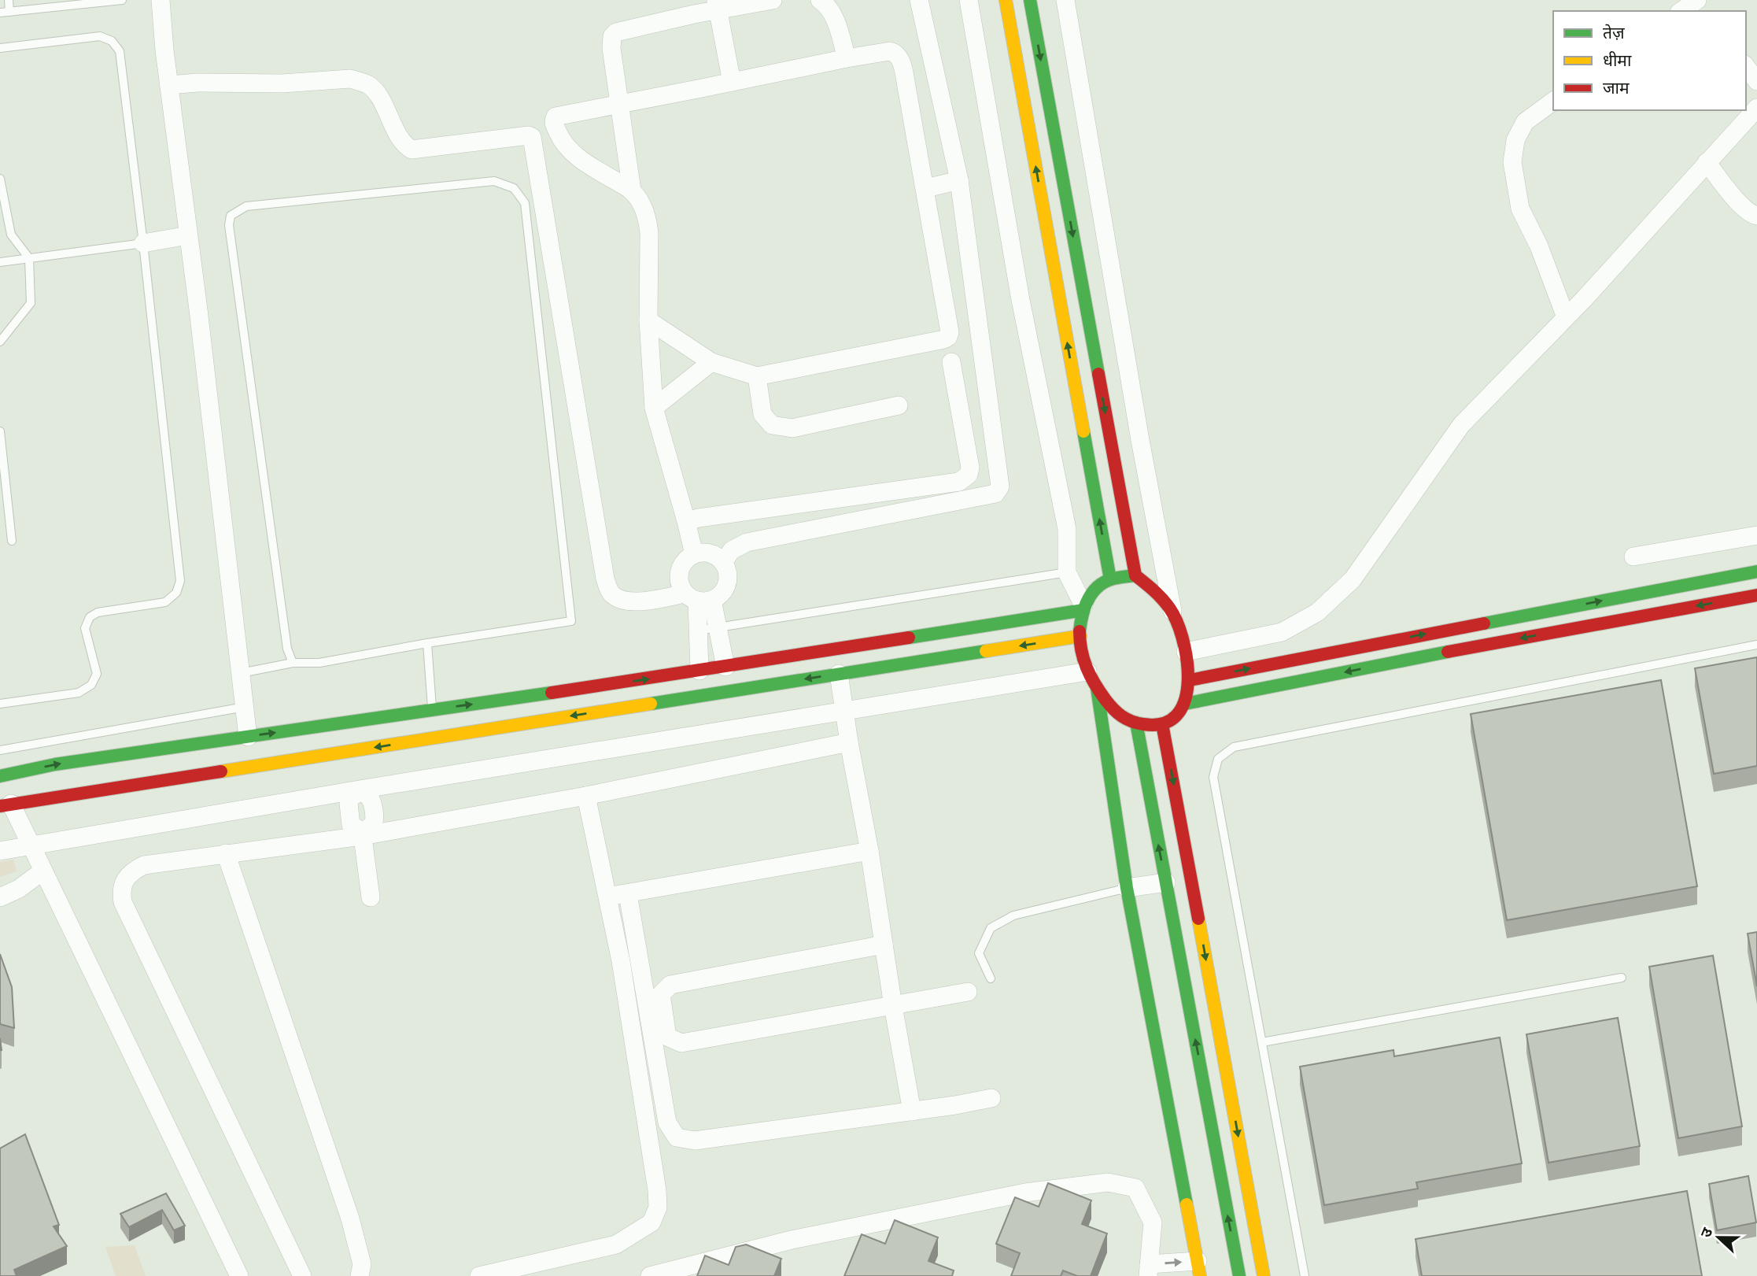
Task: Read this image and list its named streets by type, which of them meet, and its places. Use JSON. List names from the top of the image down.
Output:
{
  "legend": ["तेज़", "धीमा", "जाम"],
  "north": "left"
}
